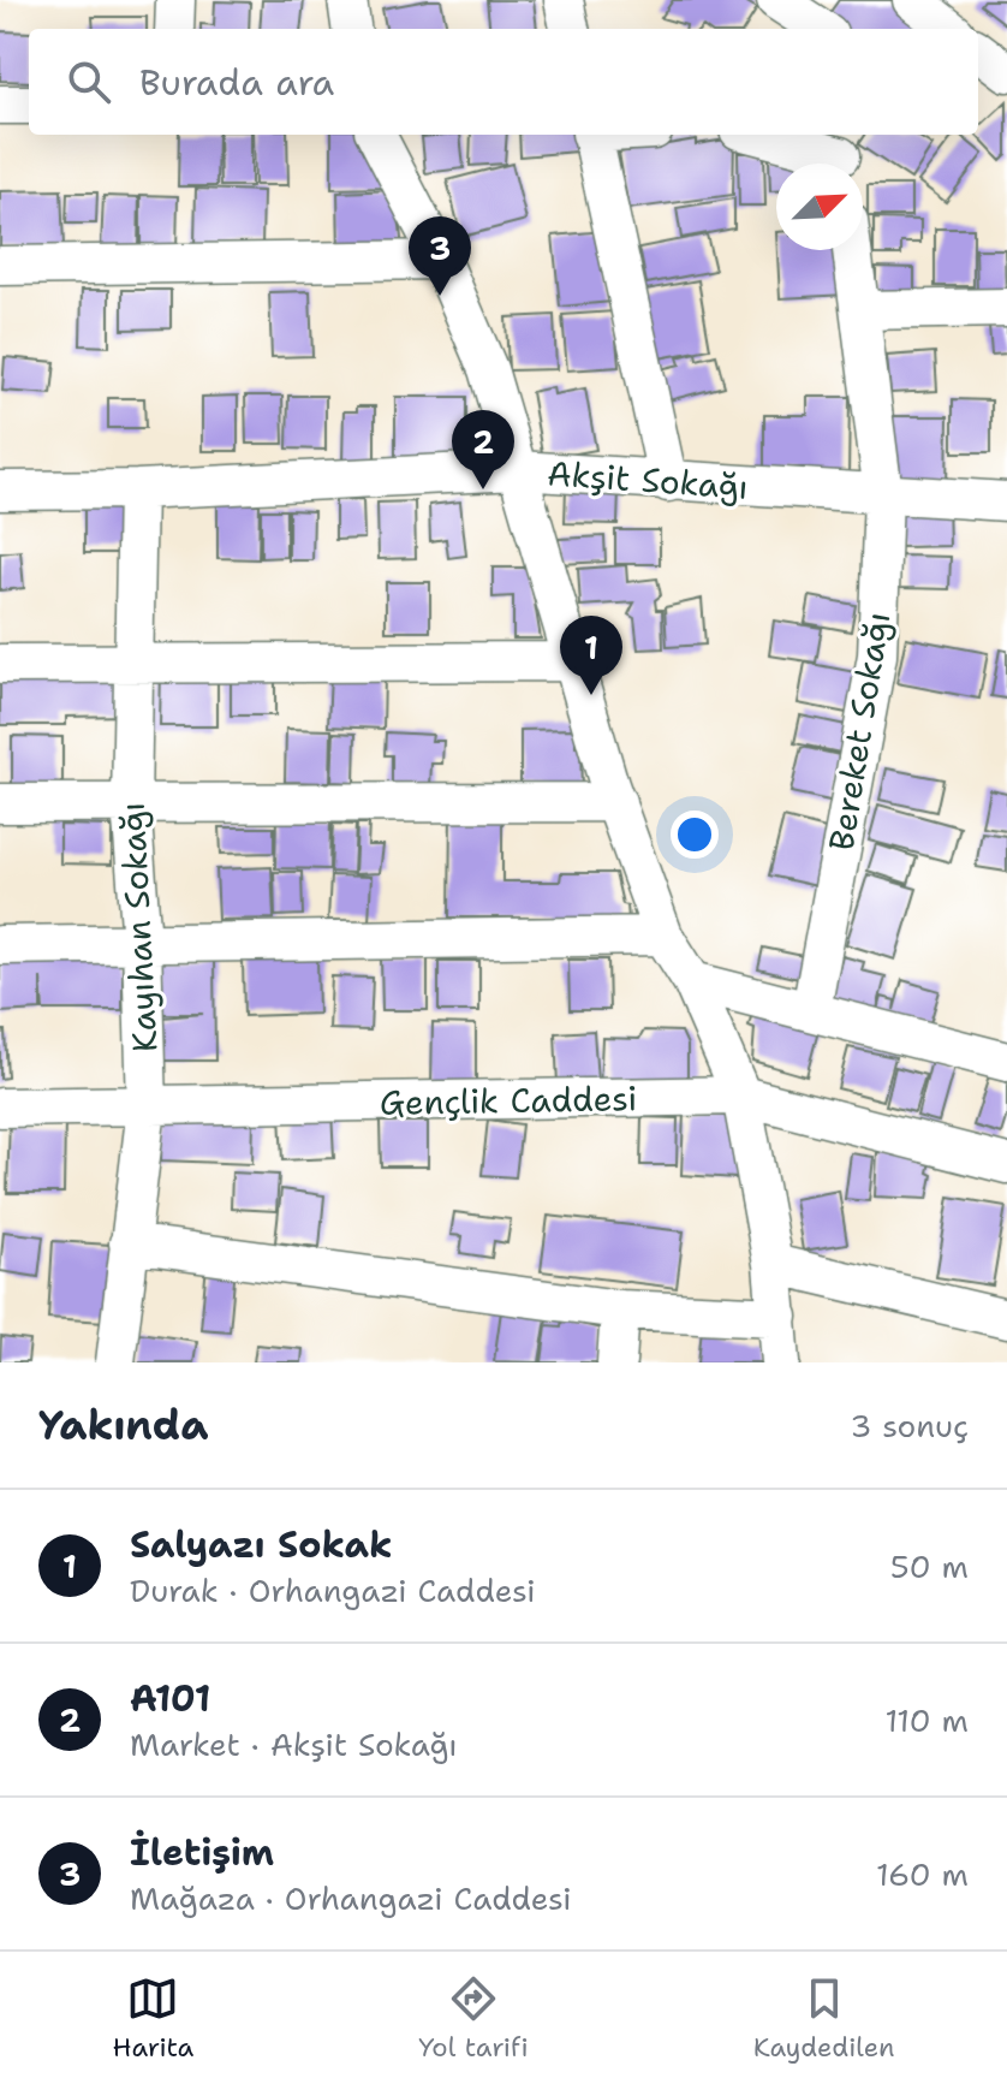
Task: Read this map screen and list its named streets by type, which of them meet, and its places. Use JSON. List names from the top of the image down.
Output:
{
  "streets": {
    "street": [
      "Akşit Sokağı",
      "Bereket Sokağı",
      "Kayıhan Sokağı",
      "Gençlik Caddesi"
    ]
  },
  "crossings": [
    ["Akşit Sokağı", "Bereket Sokağı"],
    ["Akşit Sokağı", "Kayıhan Sokağı"],
    ["Kayıhan Sokağı", "Gençlik Caddesi"]
  ],
  "north": "top right",
  "page": {
    "search": "Burada ara",
    "pins": ["3", "2", "1"],
    "heading": ["Yakında", "3 sonuç"],
    "list": [
      {
        "mark": "1",
        "name": "Salyazı Sokak",
        "note": "Durak · Orhangazi Caddesi",
        "value": "50 m"
      },
      {
        "mark": "2",
        "name": "A101",
        "note": "Market · Akşit Sokağı",
        "value": "110 m"
      },
      {
        "mark": "3",
        "name": "İletişim",
        "note": "Mağaza · Orhangazi Caddesi",
        "value": "160 m"
      }
    ],
    "nav": ["Harita", "Yol tarifi", "Kaydedilen"]
  }
}
